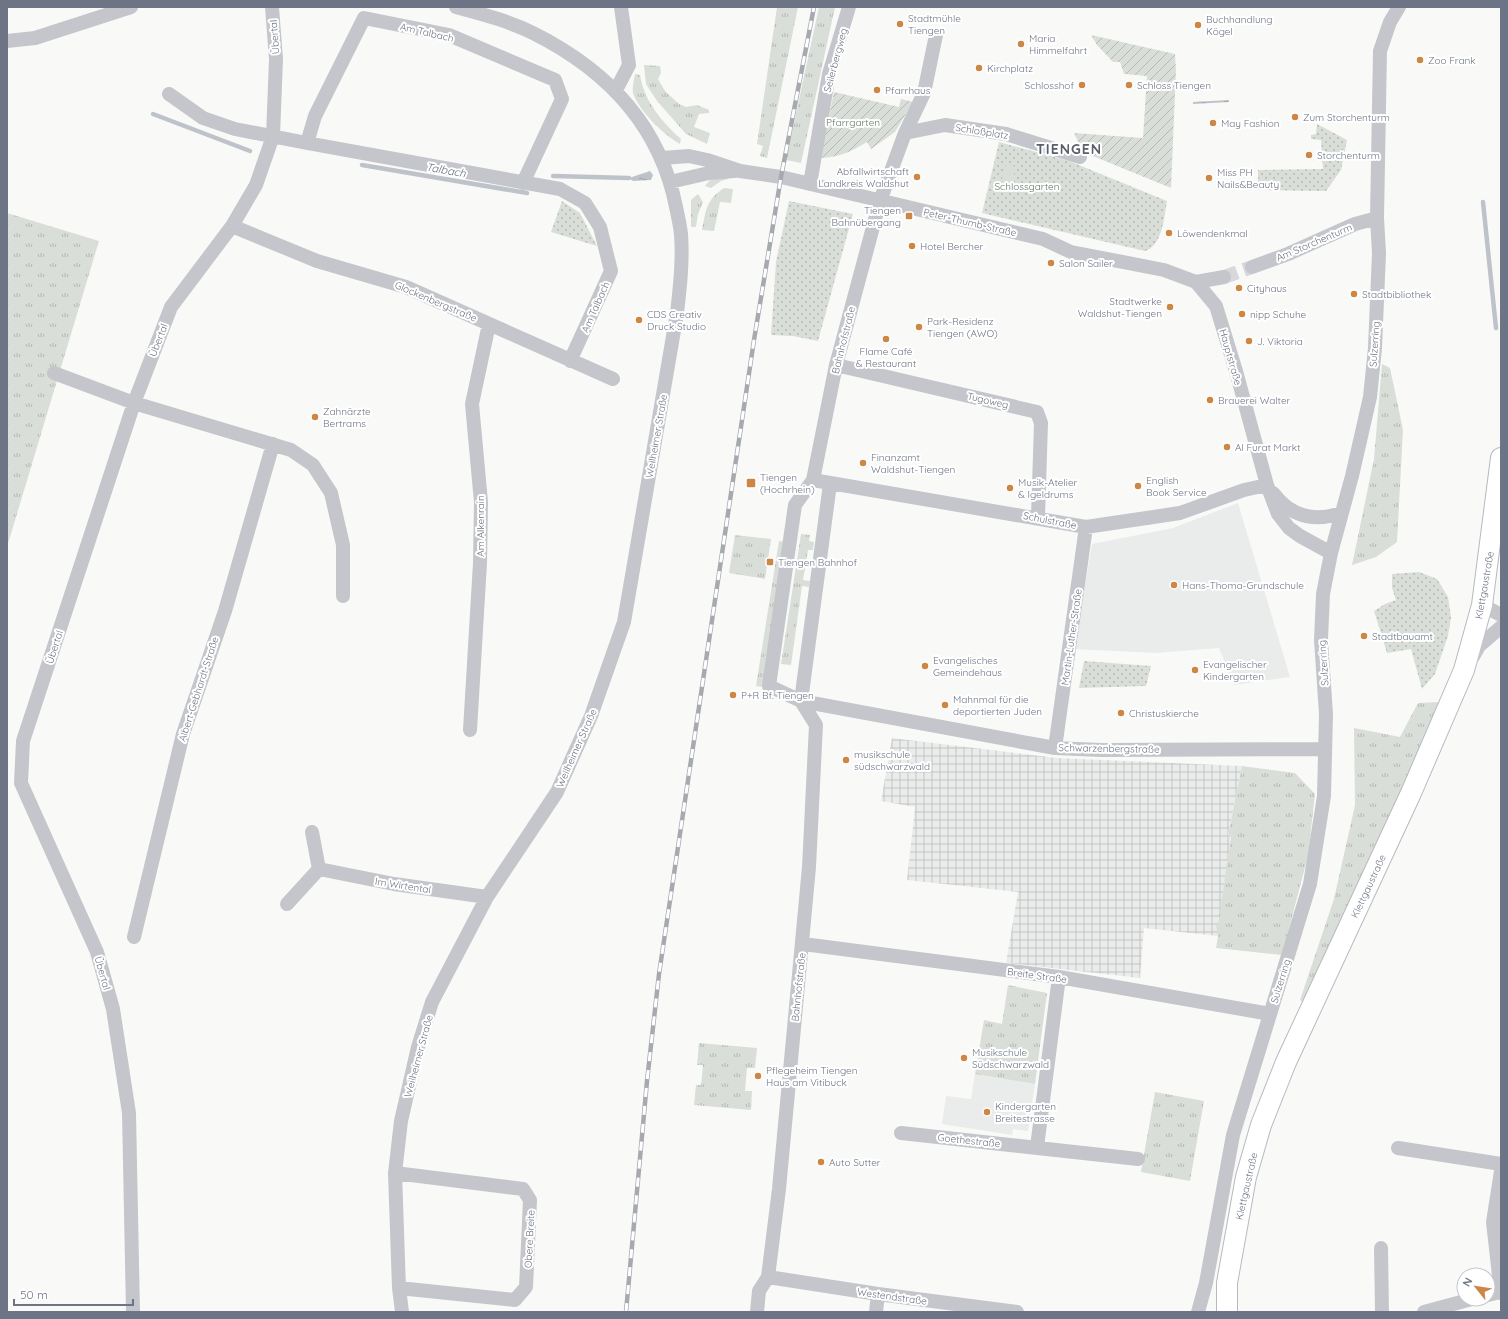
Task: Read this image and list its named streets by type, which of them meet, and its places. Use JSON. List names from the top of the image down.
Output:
{
  "streets": {
    "main road": ["Klettgaustraße"],
    "street": [
      "Am Talbach",
      "Übertal",
      "Seilerbergweg",
      "Schloßplatz",
      "Peter-Thumb-Straße",
      "Am Storchenturm",
      "Glockenbergstraße",
      "Bahnhofstraße",
      "Sulzerring",
      "Hauptstraße",
      "Tugoweg",
      "Weilheimer Straße",
      "Schulstraße",
      "Am Alkenrain",
      "Martin-Luther-Straße",
      "Albert-Gebhardt-Straße",
      "Schwarzenbergstraße",
      "Im Wirtental",
      "Breite Straße",
      "Goethestraße",
      "Obere Breite",
      "Westendstraße"
    ]
  },
  "crossings": [
    ["Am Talbach", "Übertal"],
    ["Am Talbach", "Glockenbergstraße"],
    ["Übertal", "Glockenbergstraße"],
    ["Seilerbergweg", "Peter-Thumb-Straße"],
    ["Peter-Thumb-Straße", "Bahnhofstraße"],
    ["Peter-Thumb-Straße", "Hauptstraße"],
    ["Peter-Thumb-Straße", "Weilheimer Straße"],
    ["Am Storchenturm", "Sulzerring"],
    ["Glockenbergstraße", "Am Alkenrain"],
    ["Bahnhofstraße", "Tugoweg"],
    ["Bahnhofstraße", "Schwarzenbergstraße"],
    ["Bahnhofstraße", "Breite Straße"],
    ["Bahnhofstraße", "Westendstraße"],
    ["Sulzerring", "Hauptstraße"],
    ["Sulzerring", "Schwarzenbergstraße"],
    ["Sulzerring", "Breite Straße"],
    ["Hauptstraße", "Schulstraße"],
    ["Tugoweg", "Schulstraße"],
    ["Weilheimer Straße", "Im Wirtental"],
    ["Weilheimer Straße", "Obere Breite"],
    ["Schulstraße", "Martin-Luther-Straße"],
    ["Martin-Luther-Straße", "Schwarzenbergstraße"]
  ],
  "districts": ["TIENGEN"],
  "water": ["Talbach"],
  "parks": ["Pfarrgarten", "Schlossgarten"],
  "places": {
    "other": [
      "Stadtmühle Tiengen",
      "Buchhandlung Kögel",
      "Maria Himmelfahrt",
      "Zoo Frank",
      "Kirchplatz",
      "Schlosshof",
      "Schloss Tiengen",
      "Pfarrhaus",
      "Zum Storchenturm",
      "May Fashion",
      "Storchenturm",
      "Abfallwirtschaft Landkreis Waldshut",
      "Miss PH Nails&Beauty",
      "Löwendenkmal",
      "Hotel Bercher",
      "Salon Sailer",
      "Cityhaus",
      "Stadtbibliothek",
      "Stadtwerke Waldshut-Tiengen",
      "nipp Schuhe",
      "CDS Creativ Druck Studio",
      "Park-Residenz Tiengen (AWO)",
      "Flame Café & Restaurant",
      "J. Viktoria",
      "Brauerei Walter",
      "Zahnärzte Bertrams",
      "Al Furat Markt",
      "Finanzamt Waldshut-Tiengen",
      "English Book Service",
      "Musik-Atelier & Igeldrums",
      "Hans-Thoma-Grundschule",
      "Stadtbauamt",
      "Evangelisches Gemeindehaus",
      "Evangelischer Kindergarten",
      "P+R Bf. Tiengen",
      "Mahnmal für die deportierten Juden",
      "Christuskierche",
      "musikschule südschwarzwald",
      "Musikschule Südschwarzwald",
      "Pflegeheim Tiengen Haus am Vitibuck",
      "Kindergarten Breitestrasse",
      "Auto Sutter"
    ],
    "transit": ["Tiengen Bahnübergang", "Tiengen (Hochrhein)", "Tiengen Bahnhof"]
  },
  "scale_bar": "50 m",
  "north": "top left"
}
